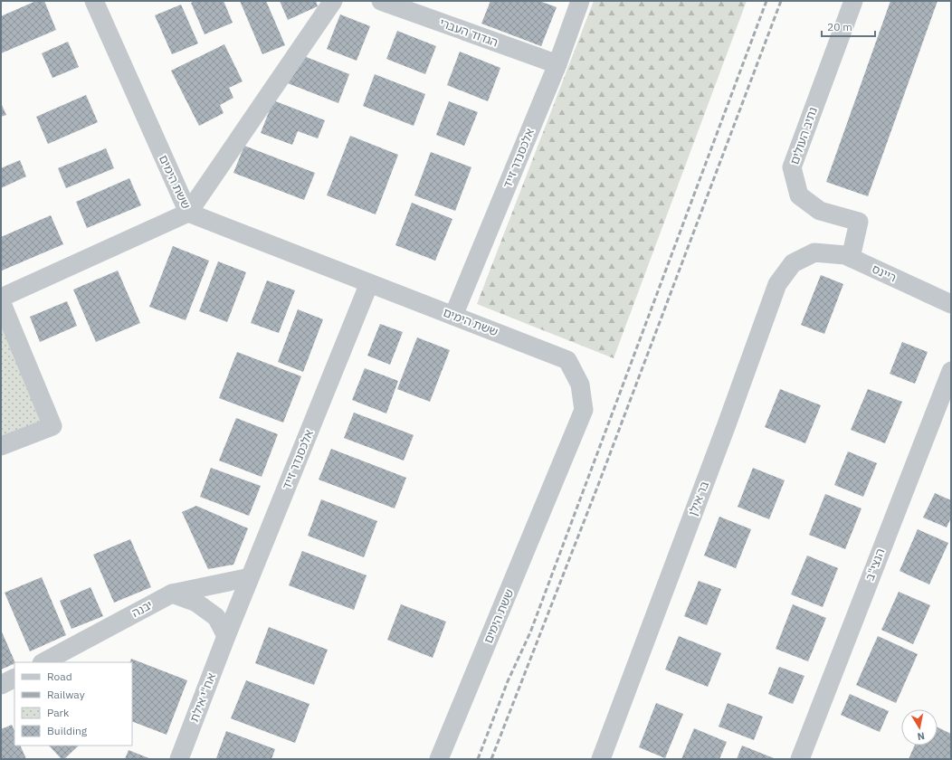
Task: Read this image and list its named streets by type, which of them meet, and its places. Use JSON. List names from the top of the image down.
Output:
{
  "streets": {
    "street": [
      "הגדוד העברי",
      "נתיב העולים",
      "אלכסנדר זייד",
      "ששת הימים",
      "ריינס",
      "בר אילן",
      "הנצי\"ב",
      "יבנה",
      "אח\"י אילת"
    ]
  },
  "crossings": [
    ["הגדוד העברי", "אלכסנדר זייד"],
    ["נתיב העולים", "ריינס"],
    ["אלכסנדר זייד", "ששת הימים"],
    ["אלכסנדר זייד", "יבנה"],
    ["אלכסנדר זייד", "אח\"י אילת"],
    ["ריינס", "בר אילן"]
  ],
  "legend": [
    "Road",
    "Railway",
    "Park",
    "Building"
  ],
  "scale_bar": "20 m",
  "north": "bottom"
}
